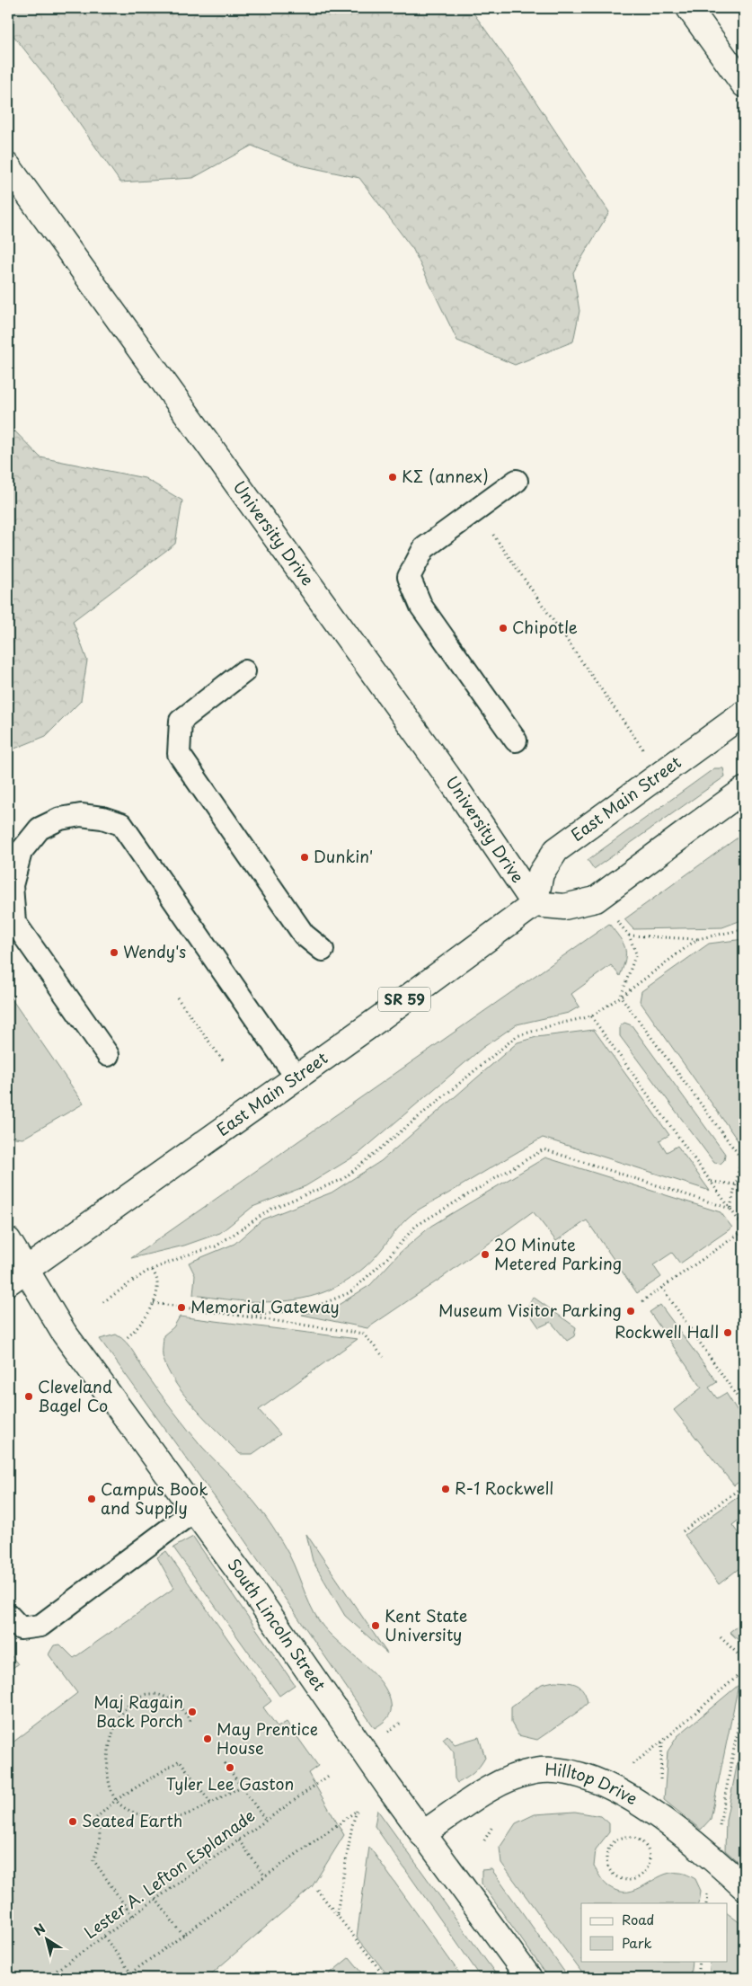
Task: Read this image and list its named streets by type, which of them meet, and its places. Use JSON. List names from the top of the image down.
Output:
{
  "streets": {
    "main road": [
      "University Drive",
      "East Main Street",
      "SR 59",
      "South Lincoln Street",
      "Hilltop Drive"
    ],
    "path": ["Lester A. Lefton Esplanade"]
  },
  "crossings": [
    ["University Drive", "East Main Street"],
    ["East Main Street", "South Lincoln Street"],
    ["South Lincoln Street", "Hilltop Drive"]
  ],
  "places": [
    "ΚΣ (annex)",
    "Chipotle",
    "Dunkin'",
    "Wendy's",
    "20 Minute Metered Parking",
    "Memorial Gateway",
    "Museum Visitor Parking",
    "Rockwell Hall",
    "Cleveland Bagel Co",
    "R-1 Rockwell",
    "Campus Book and Supply",
    "Kent State University",
    "Maj Ragain Back Porch",
    "May Prentice House",
    "Tyler Lee Gaston",
    "Seated Earth"
  ],
  "legend": ["Road", "Park"],
  "north": "top left"
}
